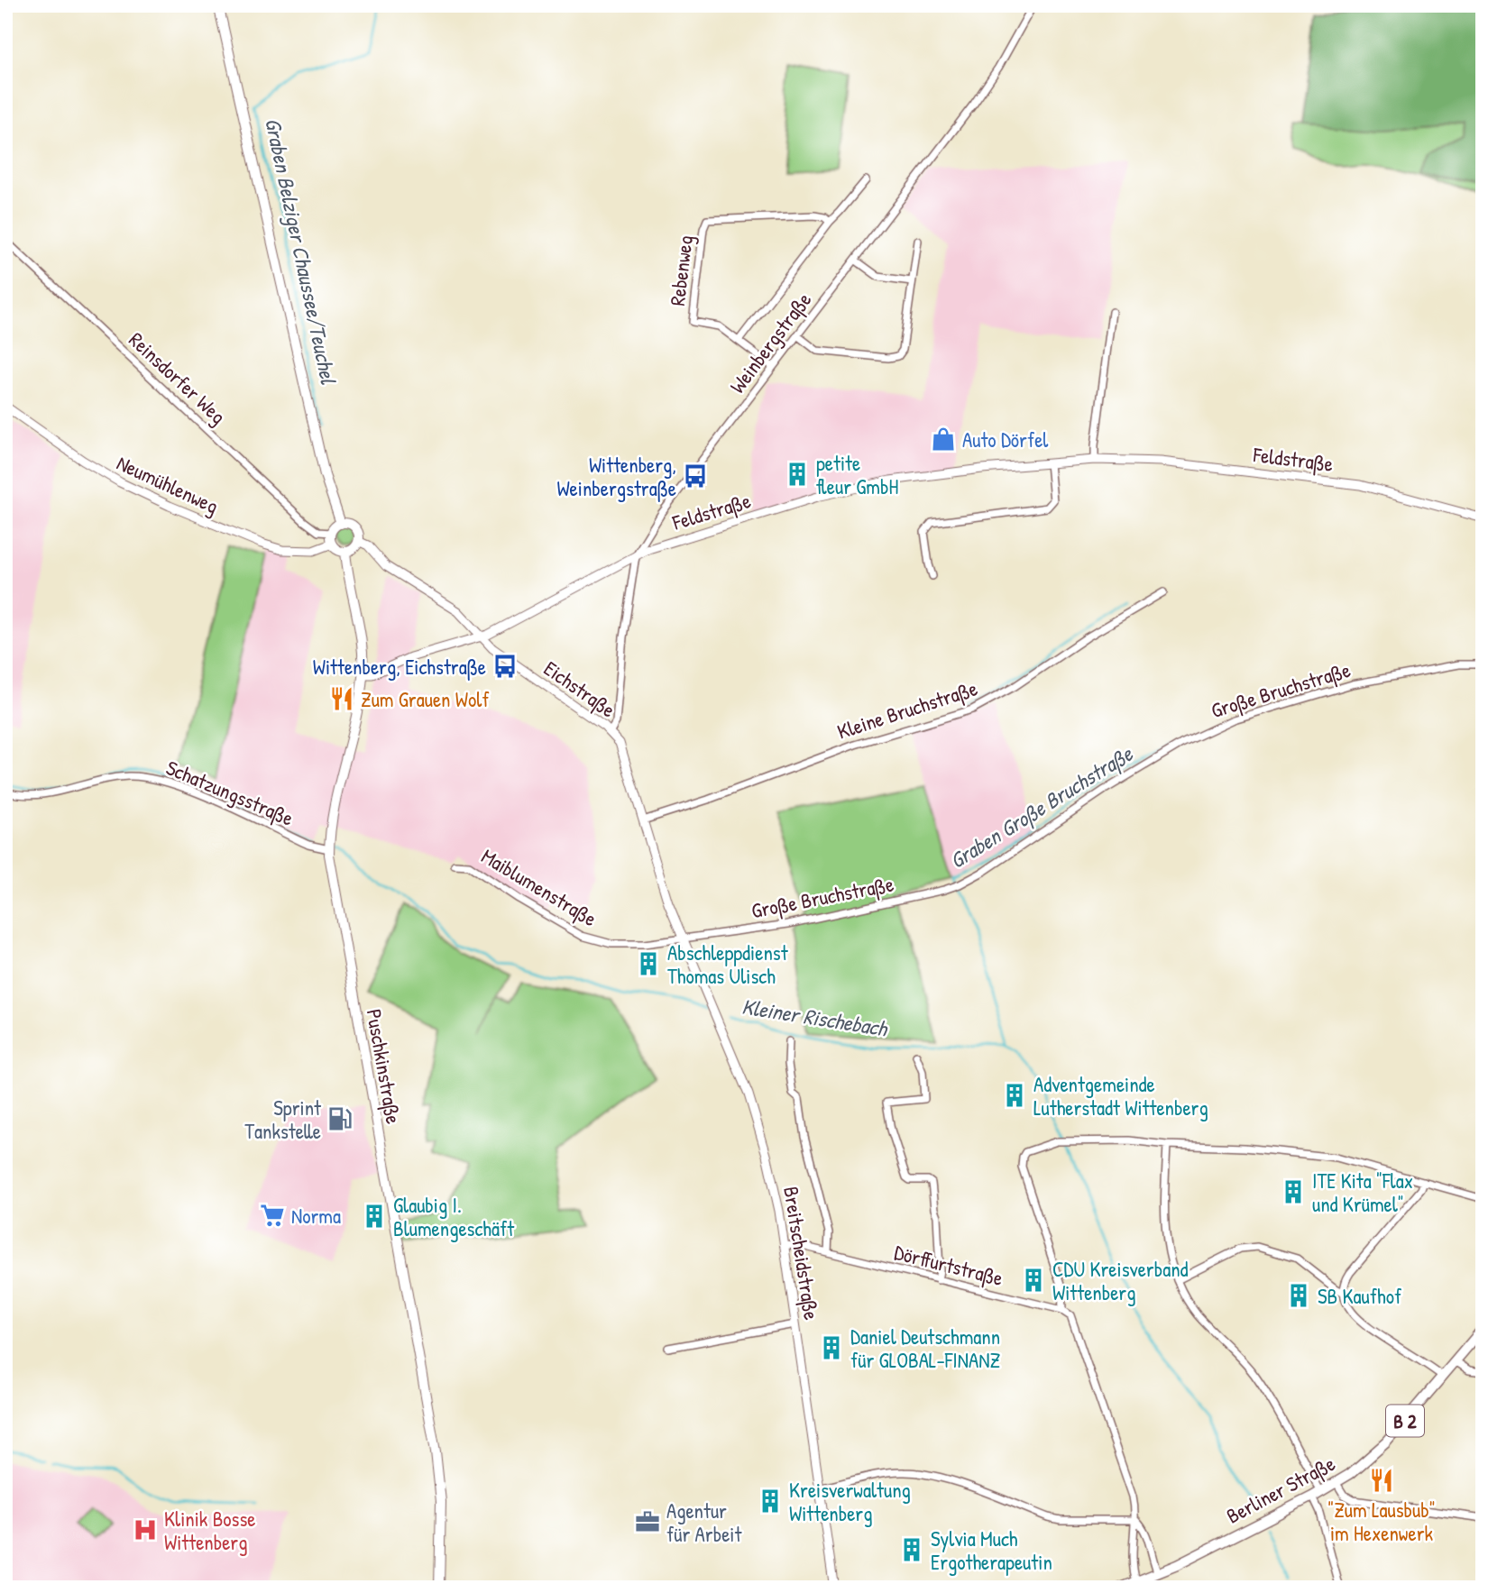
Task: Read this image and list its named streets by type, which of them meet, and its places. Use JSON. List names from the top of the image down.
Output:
{
  "streets": {
    "main road": ["Puschkinstraße", "B 2", "Berliner Straße"],
    "street": [
      "Rebenweg",
      "Weinbergstraße",
      "Reinsdorfer Weg",
      "Feldstraße",
      "Neumühlenweg",
      "Eichstraße",
      "Große Bruchstraße",
      "Kleine Bruchstraße",
      "Schatzungsstraße",
      "Maiblumenstraße",
      "Breitscheidstraße",
      "Dörffurtstraße"
    ]
  },
  "crossings": [
    ["Rebenweg", "Weinbergstraße"],
    ["Weinbergstraße", "Feldstraße"],
    ["Weinbergstraße", "Eichstraße"],
    ["Reinsdorfer Weg", "Neumühlenweg"],
    ["Reinsdorfer Weg", "Eichstraße"],
    ["Reinsdorfer Weg", "Puschkinstraße"],
    ["Feldstraße", "Eichstraße"],
    ["Feldstraße", "Puschkinstraße"],
    ["Neumühlenweg", "Eichstraße"],
    ["Neumühlenweg", "Puschkinstraße"],
    ["Eichstraße", "Große Bruchstraße"],
    ["Eichstraße", "Kleine Bruchstraße"],
    ["Eichstraße", "Maiblumenstraße"],
    ["Eichstraße", "Puschkinstraße"],
    ["Eichstraße", "Breitscheidstraße"],
    ["Große Bruchstraße", "Maiblumenstraße"],
    ["Große Bruchstraße", "Breitscheidstraße"],
    ["Schatzungsstraße", "Puschkinstraße"],
    ["Maiblumenstraße", "Breitscheidstraße"],
    ["Breitscheidstraße", "Dörffurtstraße"]
  ],
  "water": ["Graben Belziger Chaussee/Teuchel", "Graben Große Bruchstraße", "Kleiner Rischebach"],
  "places": {
    "shop": ["Auto Dörfel"],
    "building": [
      "petite fleur GmbH",
      "Abschleppdienst Thomas Ulisch",
      "Adventgemeinde Lutherstadt Wittenberg",
      "ITE Kita \"Flax und Krümel\"",
      "Glaubig I. Blumengeschäft",
      "CDU Kreisverband Wittenberg",
      "SB Kaufhof",
      "Daniel Deutschmann für GLOBAL-FINANZ",
      "Kreisverwaltung Wittenberg",
      "Sylvia Much Ergotherapeutin"
    ],
    "bus stop": ["Wittenberg, Weinbergstraße", "Wittenberg, Eichstraße"],
    "restaurant": ["Zum Grauen Wolf", "\"Zum Lausbub\" im Hexenwerk"],
    "fuel station": ["Sprint Tankstelle"],
    "supermarket": ["Norma"],
    "office": ["Agentur für Arbeit"],
    "hospital": ["Klinik Bosse Wittenberg"]
  }
}
